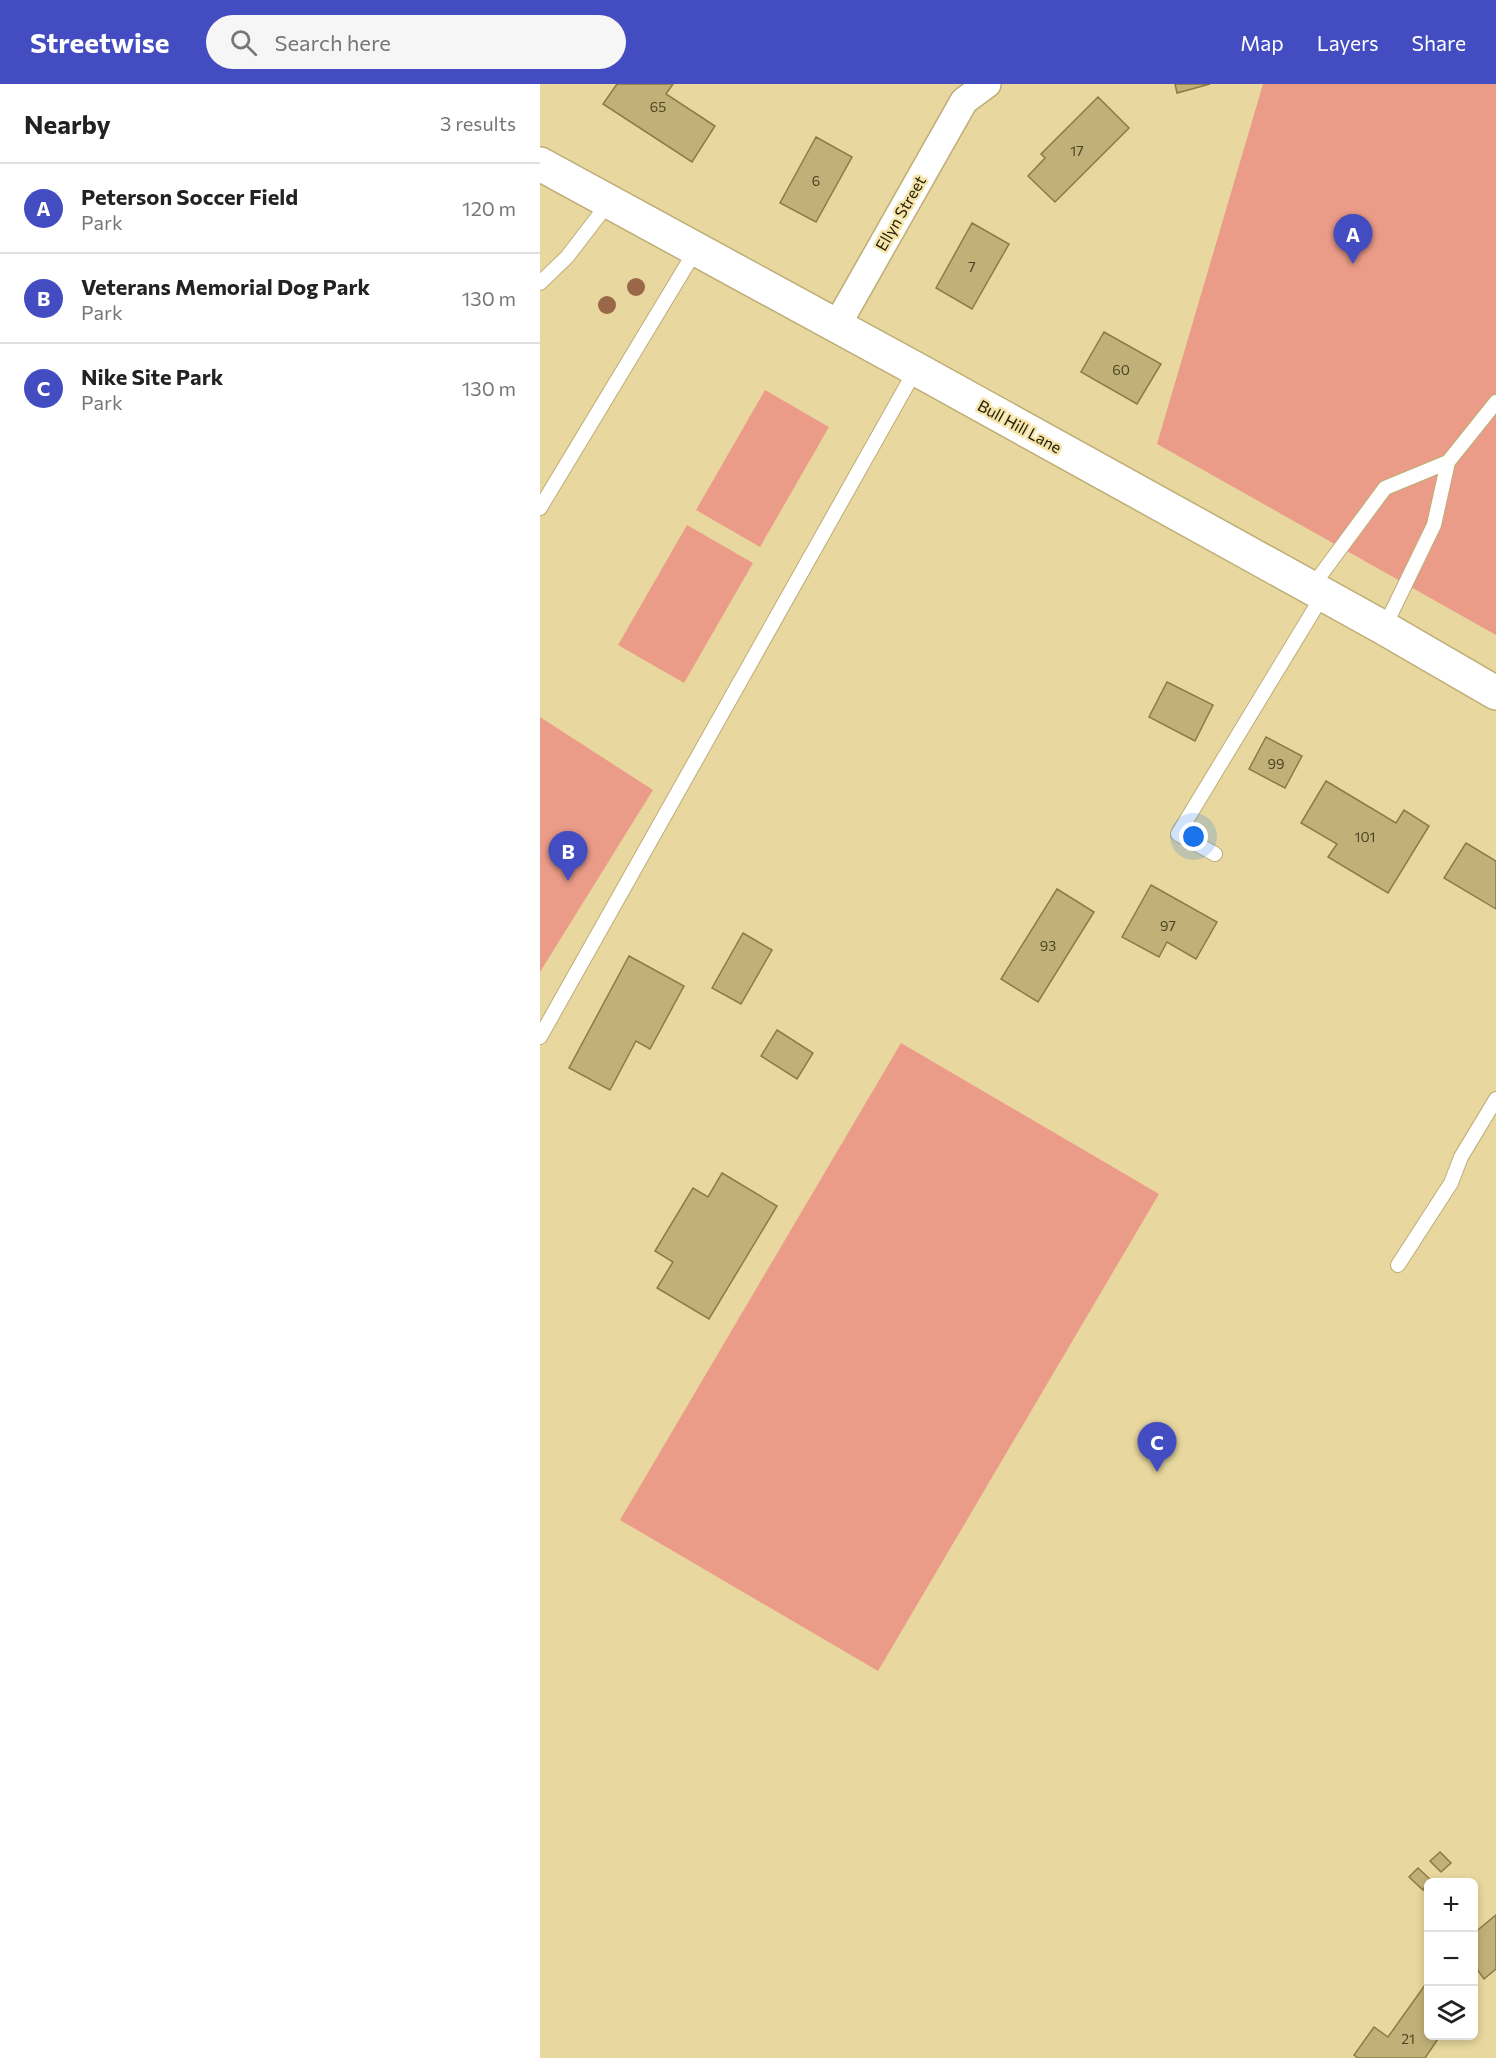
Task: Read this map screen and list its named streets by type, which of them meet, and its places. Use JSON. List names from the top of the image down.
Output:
{
  "streets": {
    "main road": ["Bull Hill Lane"],
    "street": ["Ellyn Street"]
  },
  "crossings": [
    ["Ellyn Street", "Bull Hill Lane"]
  ],
  "house_numbers": [
    "65",
    "17",
    "6",
    "7",
    "60",
    "99",
    "101",
    "97",
    "93",
    "21"
  ],
  "page": {
    "header": "Streetwise",
    "search": "Search here",
    "nav": ["Map", "Layers", "Share"],
    "heading": ["Nearby", "3 results"],
    "list": [
      {
        "mark": "A",
        "name": "Peterson Soccer Field",
        "note": "Park",
        "value": "120 m"
      },
      {
        "mark": "B",
        "name": "Veterans Memorial Dog Park",
        "note": "Park",
        "value": "130 m"
      },
      {
        "mark": "C",
        "name": "Nike Site Park",
        "note": "Park",
        "value": "130 m"
      }
    ],
    "pins": ["A", "B", "C"],
    "map_buttons": ["+", "−"]
  }
}
